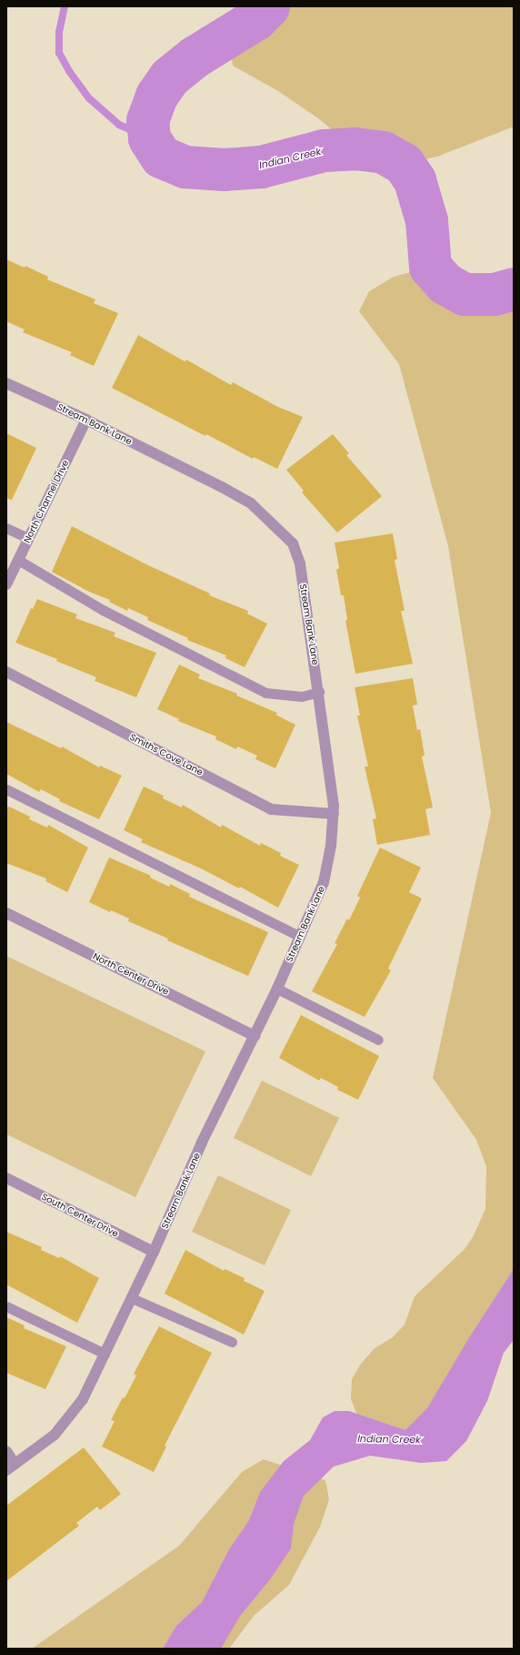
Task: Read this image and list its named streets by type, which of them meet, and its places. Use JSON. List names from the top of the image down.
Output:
{
  "streets": {
    "street": [
      "Stream Bank Lane",
      "North Channel Drive",
      "Smiths Cove Lane",
      "North Center Drive",
      "South Center Drive"
    ]
  },
  "crossings": [
    ["Stream Bank Lane", "North Channel Drive"],
    ["Stream Bank Lane", "Smiths Cove Lane"],
    ["Stream Bank Lane", "North Center Drive"],
    ["Stream Bank Lane", "South Center Drive"]
  ],
  "water": ["Indian Creek"]
}
